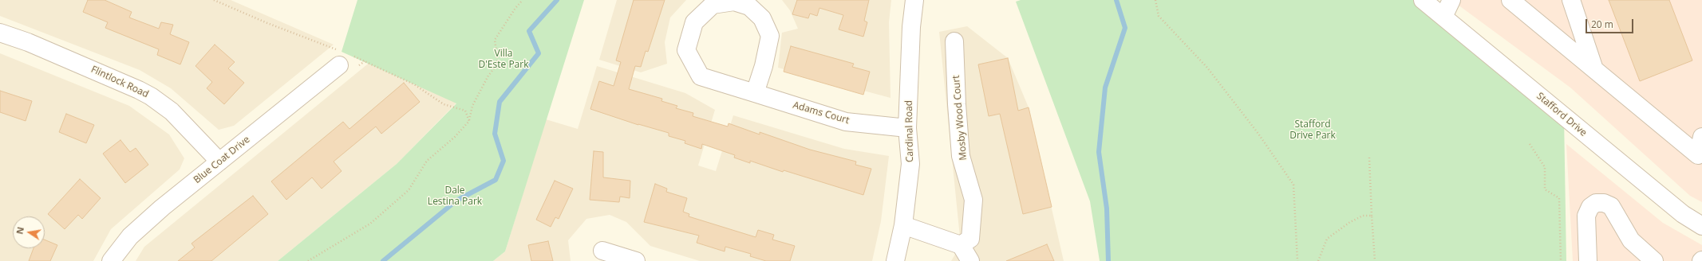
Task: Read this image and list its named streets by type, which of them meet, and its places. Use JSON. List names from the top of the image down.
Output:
{
  "streets": {
    "street": [
      "Flintlock Road",
      "Adams Court",
      "Stafford Drive",
      "Mosby Wood Court",
      "Cardinal Road",
      "Blue Coat Drive"
    ]
  },
  "crossings": [
    ["Flintlock Road", "Blue Coat Drive"],
    ["Adams Court", "Cardinal Road"]
  ],
  "parks": ["Villa D'Este Park", "Stafford Drive Park", "Dale Lestina Park"],
  "scale_bar": "20 m",
  "north": "left"
}
